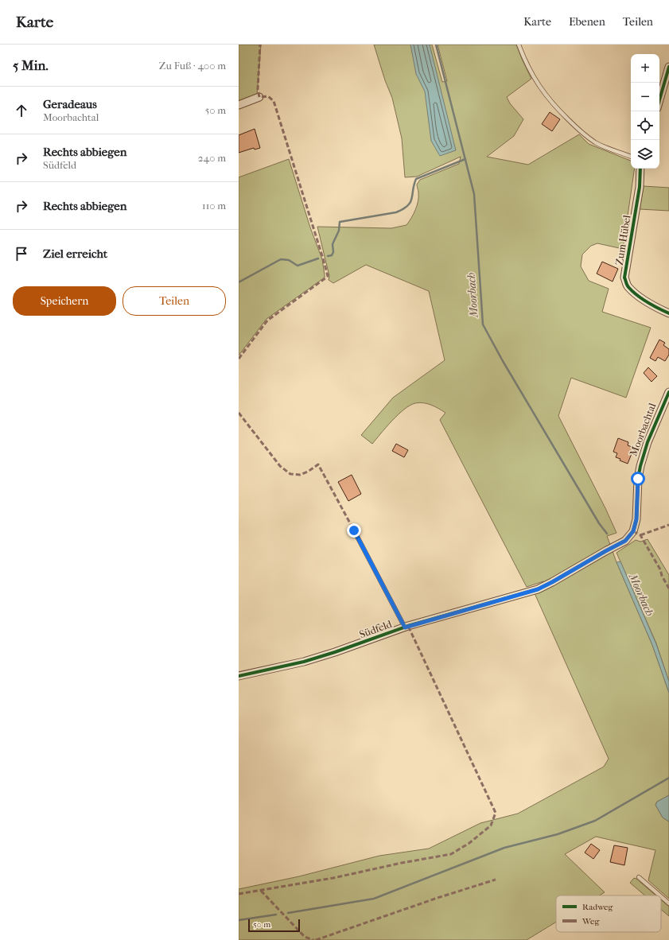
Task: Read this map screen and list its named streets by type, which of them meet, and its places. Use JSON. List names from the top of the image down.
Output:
{
  "streets": {
    "street": ["Zum Hübel", "Moorbachtal", "Südfeld"]
  },
  "crossings": [
    ["Moorbachtal", "Südfeld"]
  ],
  "water": ["Moorbach"],
  "legend": ["Radweg", "Weg"],
  "scale_bar": "50 m",
  "page": {
    "header": "Karte",
    "nav": ["Karte", "Ebenen", "Teilen"],
    "heading": ["5 Min.", "Zu Fuß · 400 m"],
    "map_buttons": ["+", "−"],
    "list": [
      ["Geradeaus", "Moorbachtal", "50 m"],
      ["Rechts abbiegen", "Südfeld", "240 m"],
      ["Rechts abbiegen", "110 m"],
      "Ziel erreicht"
    ],
    "buttons": ["Speichern", "Teilen"],
    "scale": "50 m"
  }
}
